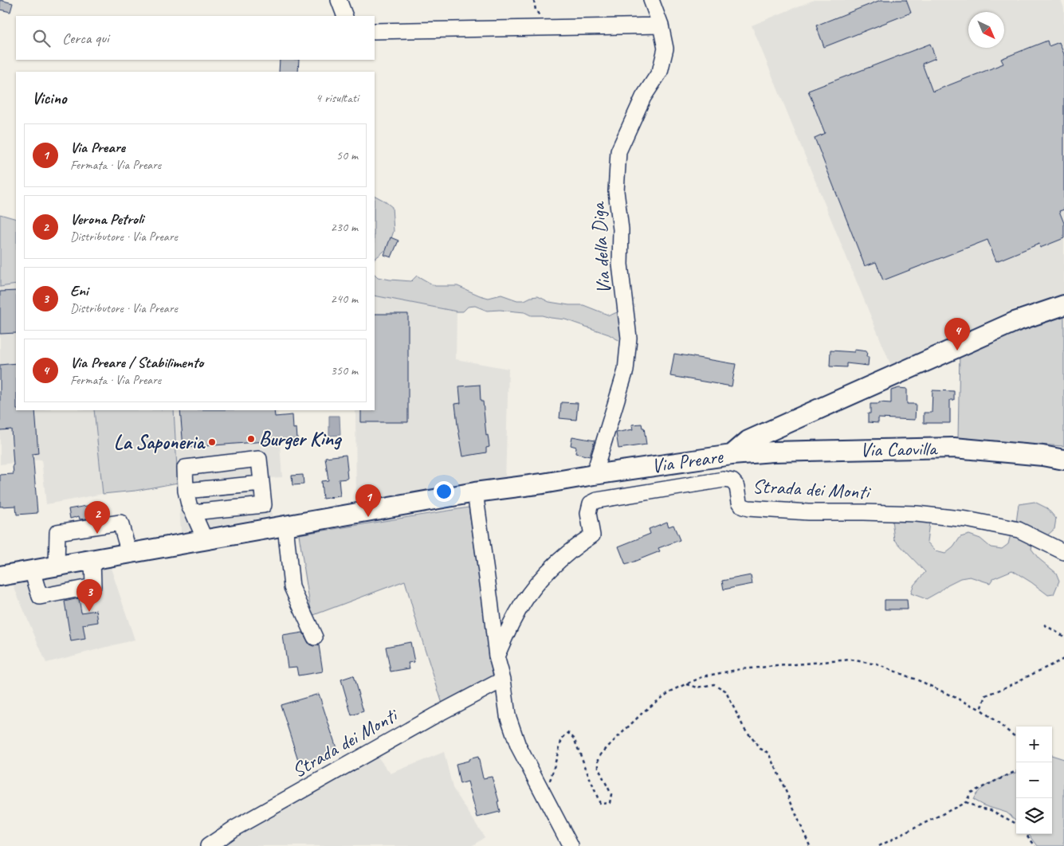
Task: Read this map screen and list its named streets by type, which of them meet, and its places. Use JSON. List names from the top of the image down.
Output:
{
  "streets": {
    "main road": ["Via Caovilla", "Via Preare"],
    "street": ["Via della Diga", "Strada dei Monti"]
  },
  "crossings": [
    ["Via della Diga", "Via Preare"],
    ["Via Caovilla", "Via Preare"]
  ],
  "places": ["Burger King", "La Saponeria"],
  "north": "bottom right",
  "page": {
    "search": "Cerca qui",
    "heading": ["Vicino", "4 risultati"],
    "list": [
      {
        "mark": "1",
        "name": "Via Preare",
        "note": "Fermata · Via Preare",
        "value": "50 m"
      },
      {
        "mark": "2",
        "name": "Verona Petroli",
        "note": "Distributore · Via Preare",
        "value": "230 m"
      },
      {
        "mark": "3",
        "name": "Eni",
        "note": "Distributore · Via Preare",
        "value": "240 m"
      },
      {
        "mark": "4",
        "name": "Via Preare / Stabilimento",
        "note": "Fermata · Via Preare",
        "value": "350 m"
      }
    ],
    "pins": [
      "4",
      "1",
      "2",
      "3"
    ],
    "map_buttons": ["+", "−"]
  }
}
